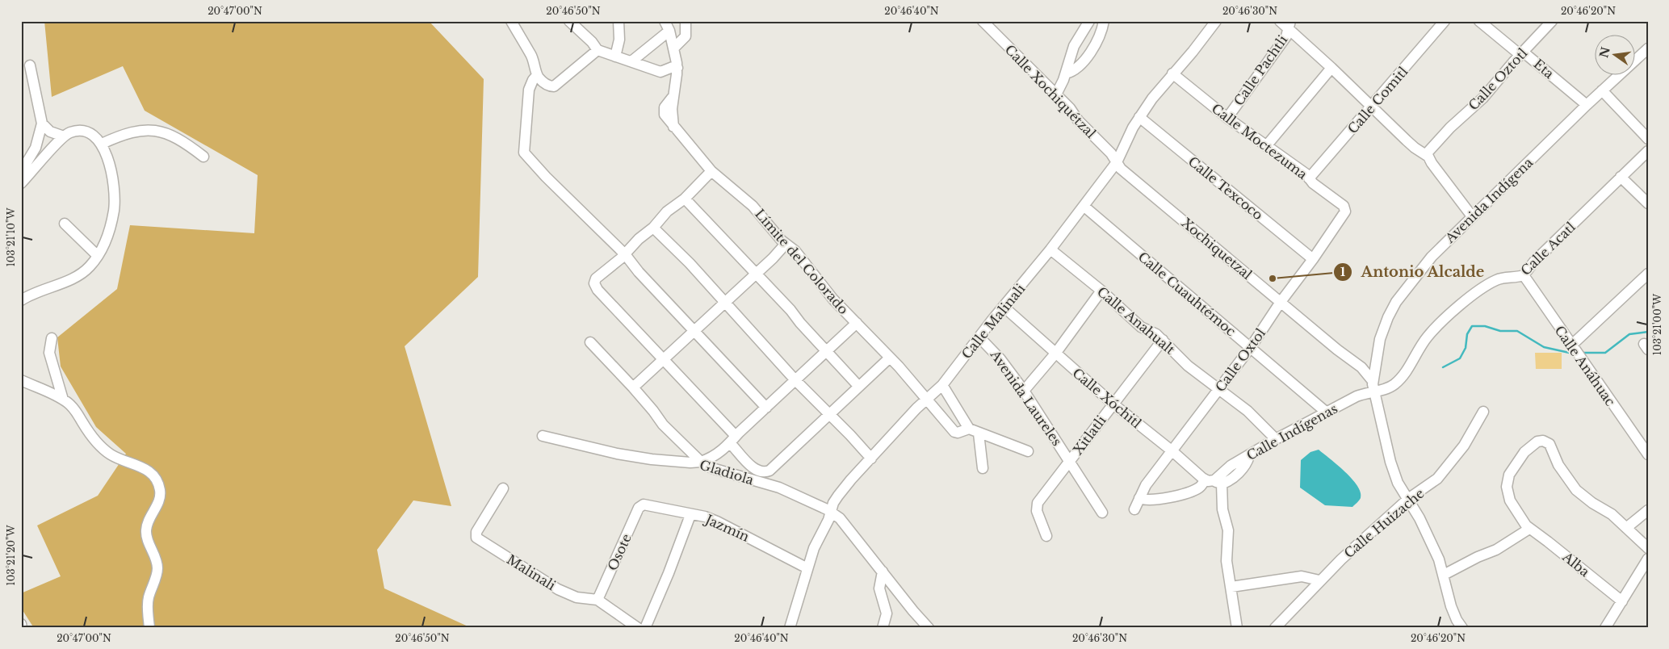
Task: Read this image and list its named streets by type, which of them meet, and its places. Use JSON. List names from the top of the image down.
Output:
{
  "streets": {
    "street": [
      "Eta",
      "Calle Pachtli",
      "Calle Oztotl",
      "Calle Xochiquétzal",
      "Calle Comitl",
      "Calle Moctezuma",
      "Calle Texcoco",
      "Avenida Indígena",
      "Xochiquetzal",
      "Calle Acatl",
      "Límite del Colorado",
      "Calle Cuauhtémoc",
      "Calle Anahualt",
      "Calle Malinali",
      "Calle Oxtol",
      "Calle Anáhuac",
      "Avenida Laureles",
      "Calle Xóchitl",
      "Calle Indígenas",
      "Xitlatli",
      "Gladiola",
      "Calle Huizache",
      "Jazmín",
      "Osote",
      "Alba",
      "Malinali"
    ]
  },
  "crossings": [
    ["Eta", "Calle Oztotl"],
    ["Eta", "Avenida Indígena"],
    ["Calle Pachtli", "Calle Moctezuma"],
    ["Calle Xochiquétzal", "Xochiquetzal"],
    ["Calle Xochiquétzal", "Calle Malinali"],
    ["Calle Comitl", "Calle Moctezuma"],
    ["Calle Moctezuma", "Calle Malinali"],
    ["Calle Moctezuma", "Calle Oxtol"],
    ["Calle Texcoco", "Calle Malinali"],
    ["Calle Texcoco", "Calle Oxtol"],
    ["Avenida Indígena", "Xochiquetzal"],
    ["Avenida Indígena", "Calle Acatl"],
    ["Avenida Indígena", "Calle Indígenas"],
    ["Avenida Indígena", "Calle Huizache"],
    ["Xochiquetzal", "Calle Acatl"],
    ["Xochiquetzal", "Calle Malinali"],
    ["Xochiquetzal", "Calle Oxtol"],
    ["Xochiquetzal", "Calle Indígenas"],
    ["Calle Acatl", "Calle Anáhuac"],
    ["Calle Acatl", "Calle Indígenas"],
    ["Límite del Colorado", "Calle Malinali"],
    ["Calle Cuauhtémoc", "Calle Malinali"],
    ["Calle Cuauhtémoc", "Calle Oxtol"],
    ["Calle Cuauhtémoc", "Calle Indígenas"],
    ["Calle Anahualt", "Calle Malinali"],
    ["Calle Anahualt", "Calle Oxtol"],
    ["Calle Anahualt", "Calle Indígenas"],
    ["Calle Anahualt", "Xitlatli"],
    ["Calle Malinali", "Avenida Laureles"],
    ["Calle Malinali", "Calle Xóchitl"],
    ["Calle Malinali", "Gladiola"],
    ["Calle Malinali", "Jazmín"],
    ["Calle Oxtol", "Calle Xóchitl"],
    ["Calle Oxtol", "Calle Indígenas"],
    ["Avenida Laureles", "Xitlatli"],
    ["Calle Xóchitl", "Calle Indígenas"],
    ["Calle Xóchitl", "Xitlatli"],
    ["Jazmín", "Osote"],
    ["Osote", "Malinali"]
  ],
  "places": ["Antonio Alcalde"],
  "north": "left",
  "coordinates": [
    "20°47'00\"N",
    "20°46'50\"N",
    "20°46'40\"N",
    "20°46'30\"N",
    "20°46'20\"N",
    "103°21'10\"W",
    "103°21'00\"W",
    "103°21'20\"W"
  ]
}
